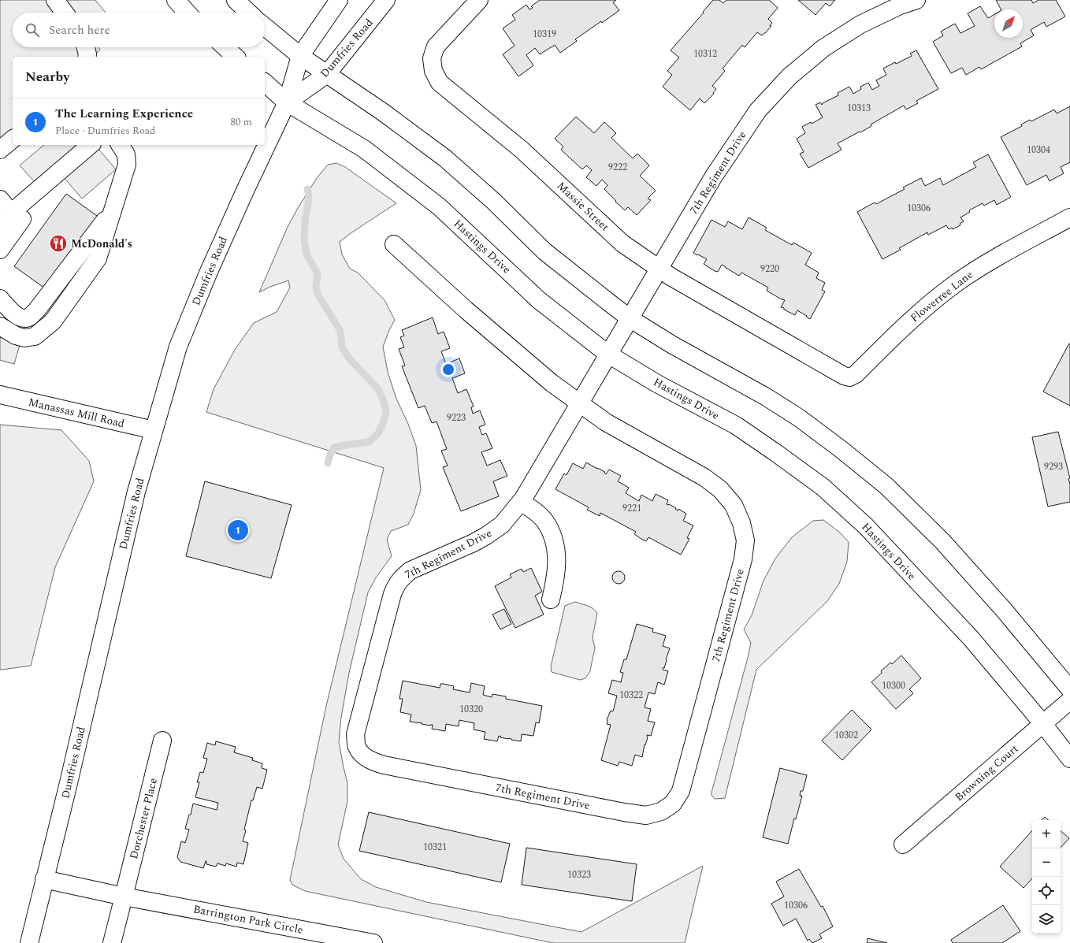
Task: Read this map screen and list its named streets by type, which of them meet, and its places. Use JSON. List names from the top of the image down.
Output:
{
  "streets": {
    "street": [
      "Dumfries Road",
      "7th Regiment Drive",
      "Massie Street",
      "Hastings Drive",
      "Flowerree Lane",
      "Manassas Mill Road",
      "Browning Court",
      "Dorchester Place",
      "Barrington Park Circle"
    ]
  },
  "crossings": [
    ["Dumfries Road", "Hastings Drive"],
    ["Dumfries Road", "Manassas Mill Road"],
    ["Dumfries Road", "Barrington Park Circle"],
    ["7th Regiment Drive", "Massie Street"],
    ["7th Regiment Drive", "Hastings Drive"],
    ["Massie Street", "Flowerree Lane"],
    ["Hastings Drive", "Browning Court"],
    ["Dorchester Place", "Barrington Park Circle"]
  ],
  "places": {
    "restaurant": ["McDonald's"]
  },
  "house_numbers": [
    "10319",
    "10312",
    "10313",
    "10304",
    "9222",
    "10306",
    "9220",
    "9223",
    "9293",
    "9221",
    "10300",
    "10322",
    "10320",
    "10302",
    "10321",
    "10323",
    "10306"
  ],
  "north": "top right",
  "page": {
    "search": "Search here",
    "heading": "Nearby",
    "list": [
      {
        "mark": "1",
        "name": "The Learning Experience",
        "note": "Place · Dumfries Road",
        "value": "80 m"
      }
    ],
    "pins": "1",
    "map_buttons": ["+", "−"]
  }
}
